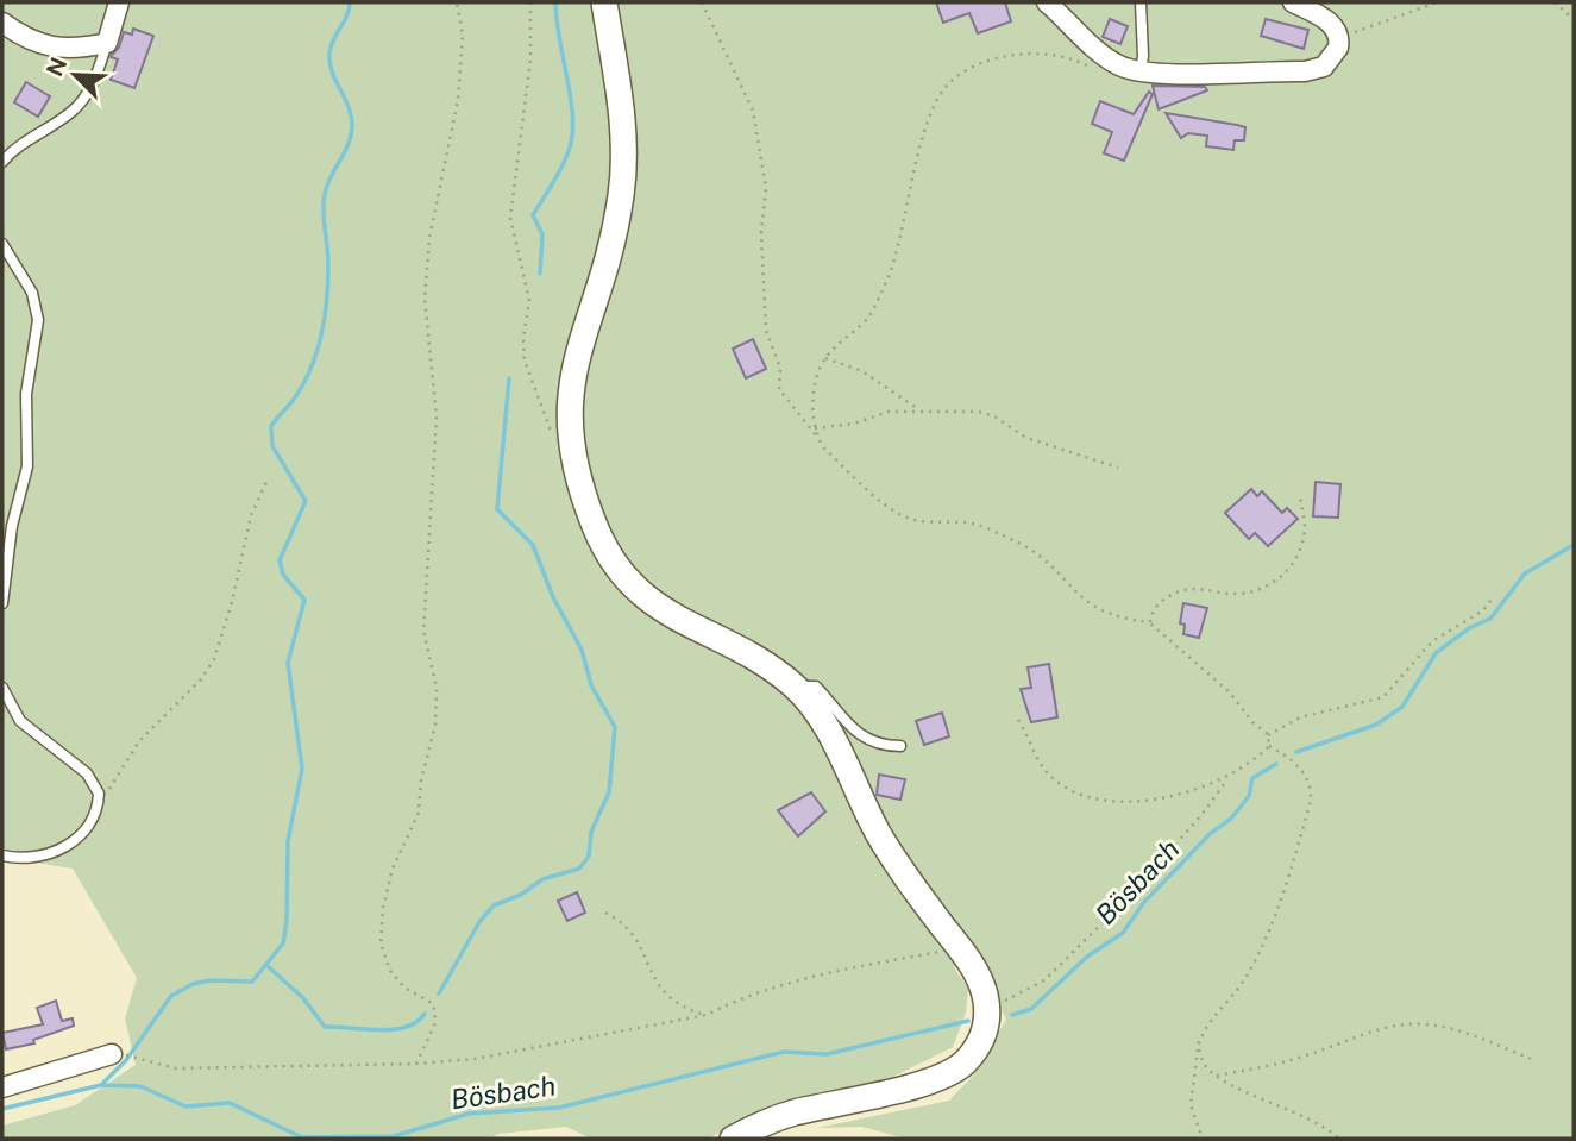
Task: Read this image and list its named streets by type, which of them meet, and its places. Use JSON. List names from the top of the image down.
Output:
{
  "water": ["Bösbach"],
  "north": "top left"
}
